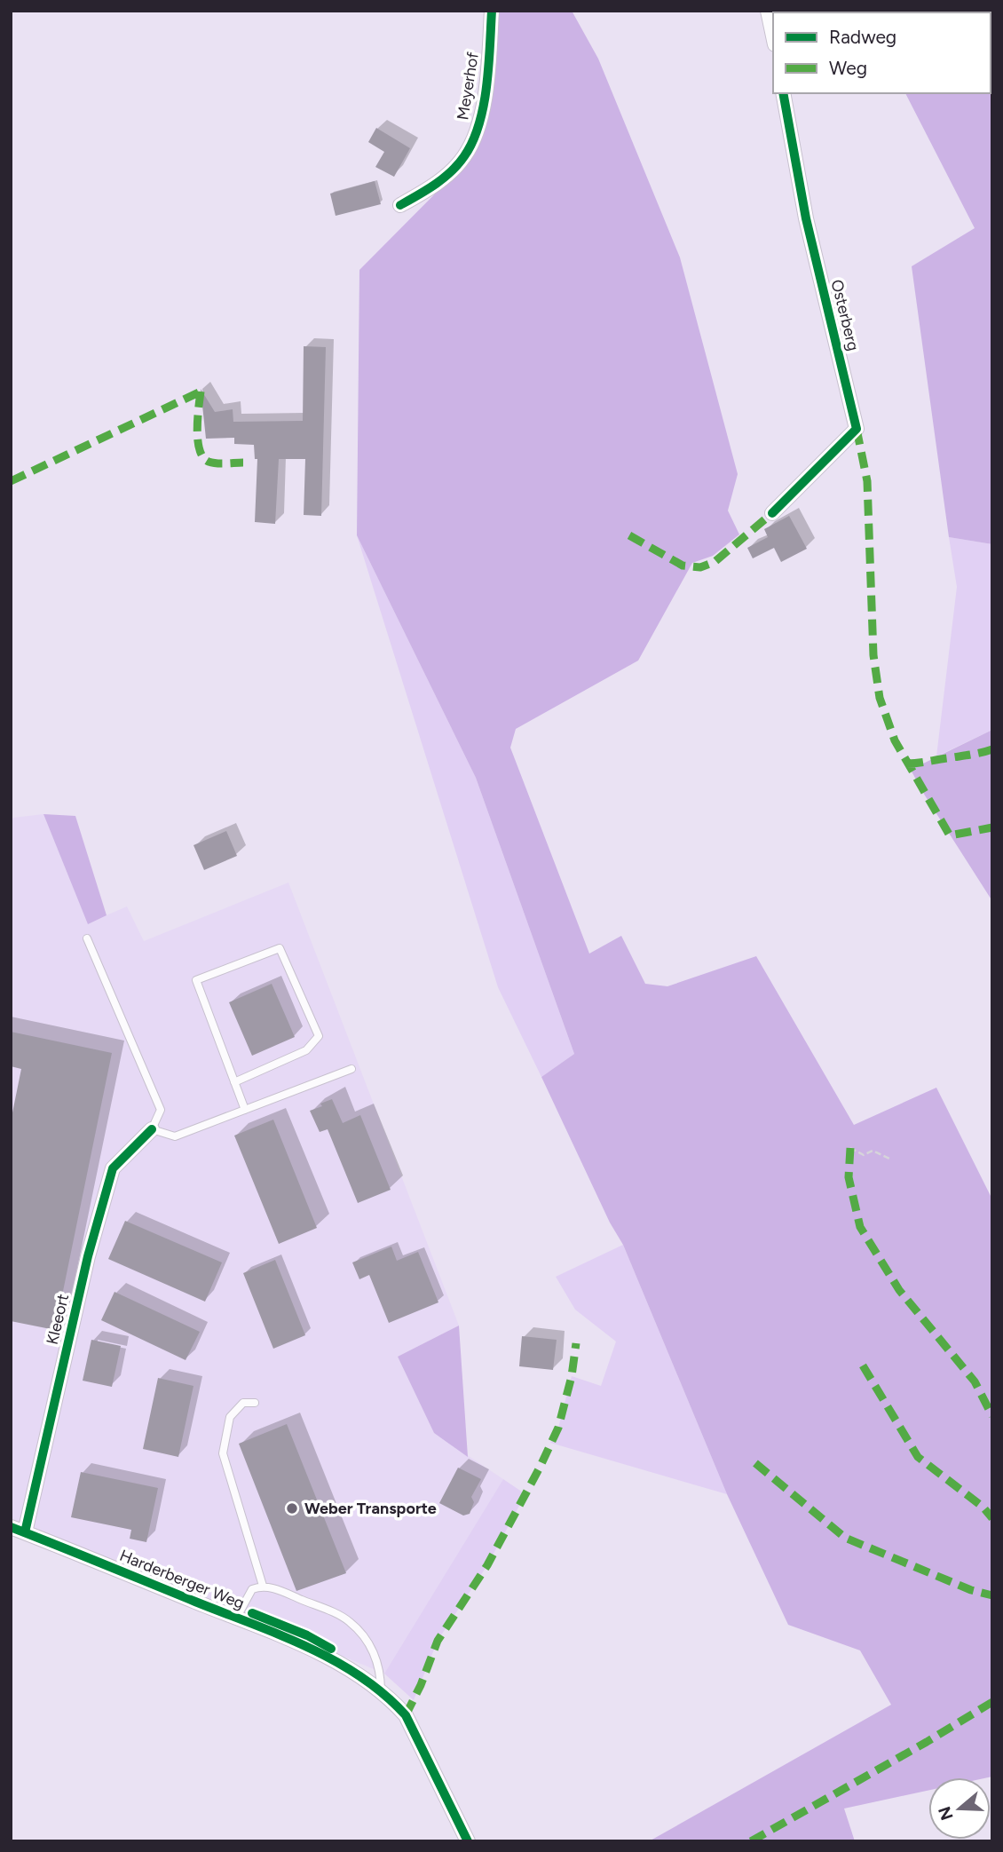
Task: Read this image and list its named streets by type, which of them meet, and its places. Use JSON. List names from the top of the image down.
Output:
{
  "streets": {
    "street": [
      "Meyerhof",
      "Osterberg",
      "Kleeort",
      "Harderberger Weg"
    ]
  },
  "crossings": [
    ["Kleeort", "Harderberger Weg"]
  ],
  "places": ["Weber Transporte"],
  "legend": ["Radweg", "Weg"],
  "north": "left"
}
